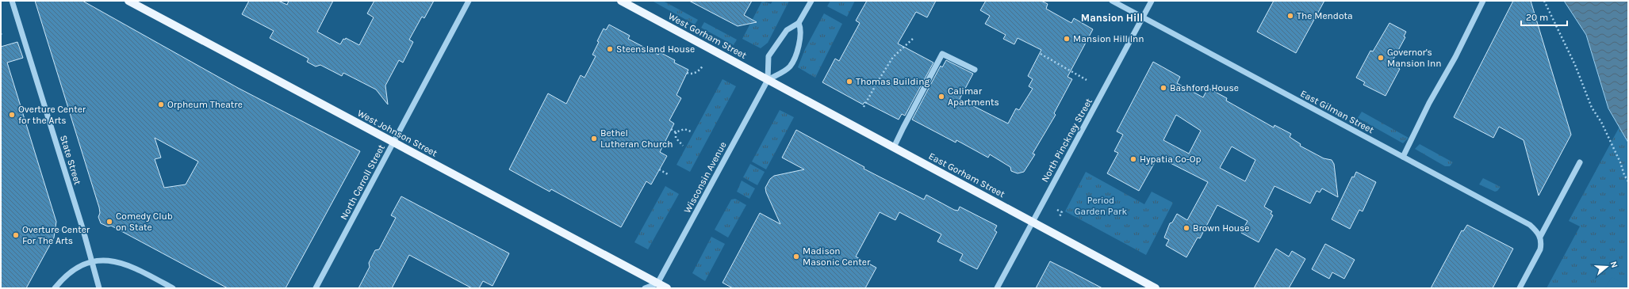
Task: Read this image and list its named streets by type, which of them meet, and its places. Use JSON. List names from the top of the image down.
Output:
{
  "streets": {
    "main road": ["West Gorham Street", "West Johnson Street", "East Gorham Street"],
    "street": [
      "East Gilman Street",
      "North Pinckney Street",
      "State Street",
      "Wisconsin Avenue",
      "North Carroll Street"
    ]
  },
  "crossings": [
    ["West Gorham Street", "East Gorham Street"],
    ["West Gorham Street", "Wisconsin Avenue"],
    ["East Gilman Street", "North Pinckney Street"],
    ["West Johnson Street", "Wisconsin Avenue"],
    ["West Johnson Street", "North Carroll Street"],
    ["North Pinckney Street", "East Gorham Street"],
    ["East Gorham Street", "Wisconsin Avenue"]
  ],
  "districts": ["Mansion Hill"],
  "parks": ["Period Garden Park"],
  "places": [
    "The Mendota",
    "Mansion Hill Inn",
    "Steensland House",
    "Governor's Mansion Inn",
    "Thomas Building",
    "Bashford House",
    "Calimar Apartments",
    "Orpheum Theatre",
    "Overture Center for the Arts",
    "Bethel Lutheran Church",
    "Hypatia Co-Op",
    "Comedy Club on State",
    "Brown House",
    "Overture Center For The Arts",
    "Madison Masonic Center"
  ],
  "scale_bar": "20 m",
  "north": "right"
}
